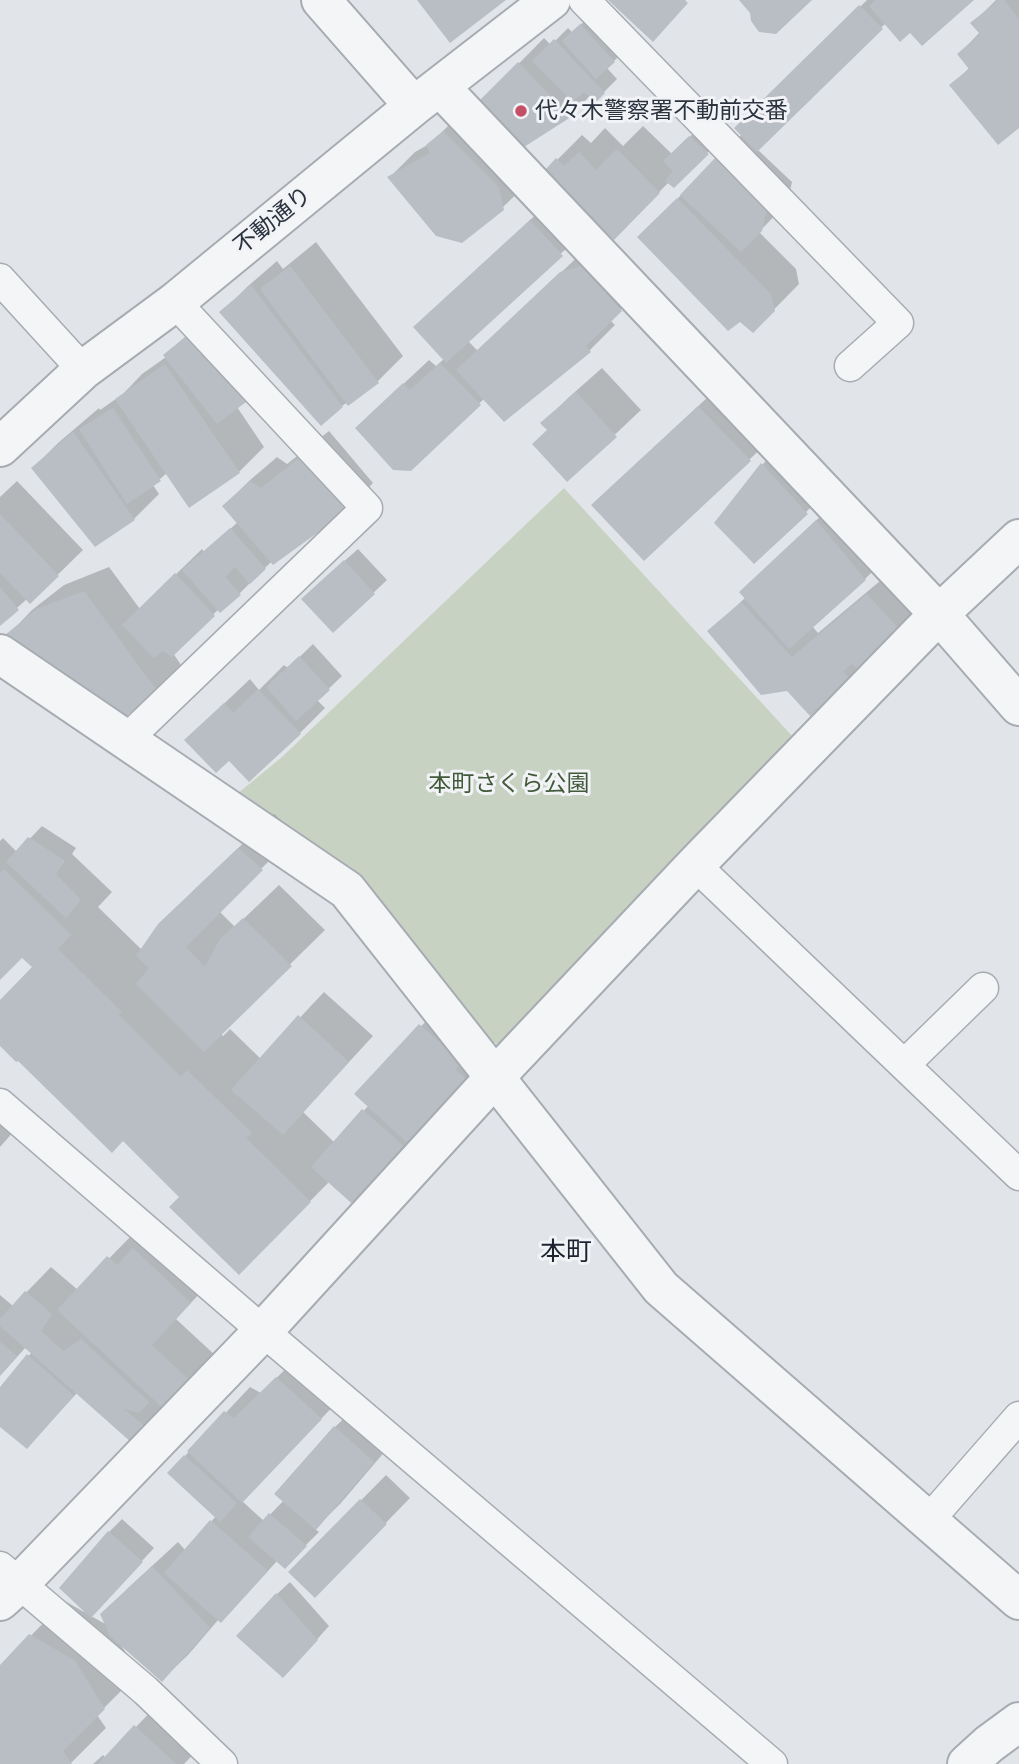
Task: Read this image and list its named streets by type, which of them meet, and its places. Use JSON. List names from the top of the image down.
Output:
{
  "streets": {
    "street": ["不動通り"]
  },
  "districts": ["本町"],
  "parks": ["本町さくら公園"],
  "places": ["代々木警察署不動前交番"]
}
